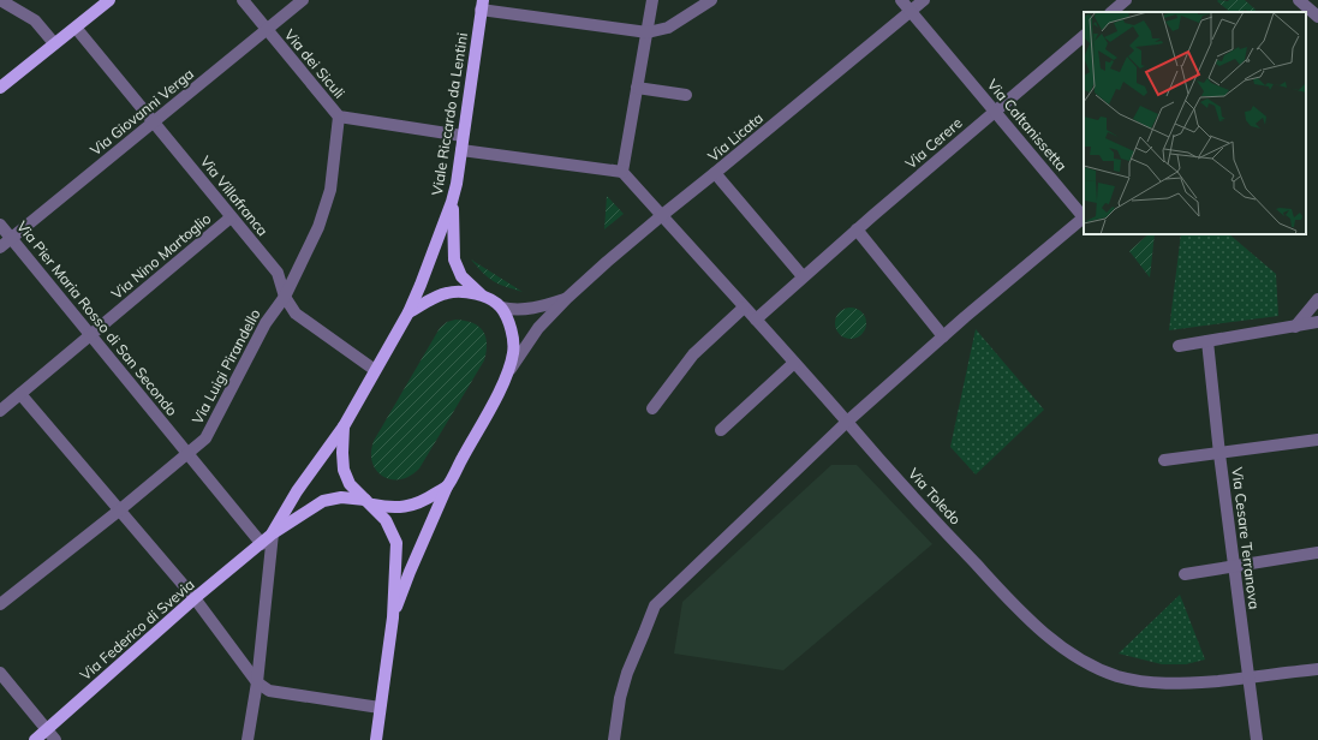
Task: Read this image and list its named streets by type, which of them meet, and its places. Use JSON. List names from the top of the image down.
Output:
{
  "streets": {
    "main road": ["Viale Riccardo da Lentini", "Via Federico di Svevia"],
    "street": [
      "Via dei Siculi",
      "Via Giovanni Verga",
      "Via Caltanissetta",
      "Via Licata",
      "Via Cerere",
      "Via Villafranca",
      "Via Nino Martoglio",
      "Via Pier Maria Rosso di San Secondo",
      "Via Luigi Pirandello",
      "Via Toledo",
      "Via Cesare Terranova"
    ]
  },
  "crossings": [
    ["Via dei Siculi", "Via Giovanni Verga"],
    ["Via dei Siculi", "Viale Riccardo da Lentini"],
    ["Via dei Siculi", "Via Luigi Pirandello"],
    ["Via Giovanni Verga", "Via Villafranca"],
    ["Via Giovanni Verga", "Via Pier Maria Rosso di San Secondo"],
    ["Viale Riccardo da Lentini", "Via Villafranca"],
    ["Viale Riccardo da Lentini", "Via Federico di Svevia"],
    ["Via Caltanissetta", "Via Licata"],
    ["Via Caltanissetta", "Via Cerere"],
    ["Via Licata", "Via Toledo"],
    ["Via Cerere", "Via Toledo"],
    ["Via Villafranca", "Via Nino Martoglio"],
    ["Via Villafranca", "Via Luigi Pirandello"],
    ["Via Nino Martoglio", "Via Pier Maria Rosso di San Secondo"],
    ["Via Pier Maria Rosso di San Secondo", "Via Luigi Pirandello"],
    ["Via Pier Maria Rosso di San Secondo", "Via Federico di Svevia"],
    ["Via Toledo", "Via Cesare Terranova"]
  ]
}
